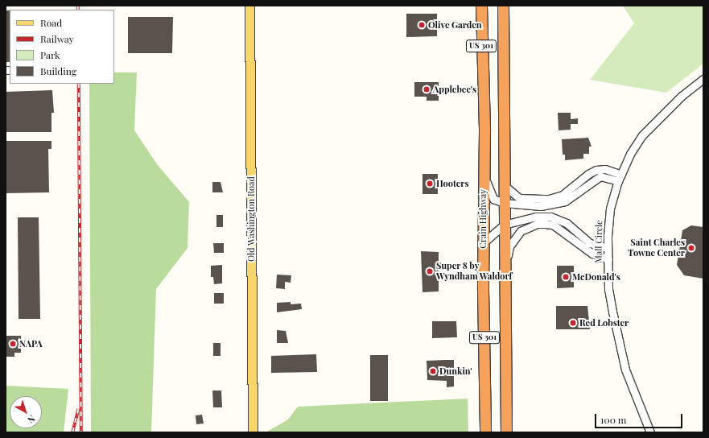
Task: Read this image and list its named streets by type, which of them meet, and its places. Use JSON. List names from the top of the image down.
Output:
{
  "streets": {
    "highway": ["US 301", "Crain Highway"],
    "main road": ["Old Washington Road"],
    "street": ["Mall Circle"]
  },
  "places": [
    "Olive Garden",
    "Applebee's",
    "Hooters",
    "Saint Charles Towne Center",
    "Super 8 by Wyndham Waldorf",
    "McDonald's",
    "Red Lobster",
    "NAPA",
    "Dunkin'"
  ],
  "legend": [
    "Road",
    "Railway",
    "Park",
    "Building"
  ],
  "scale_bar": "100 m",
  "north": "bottom right"
}
